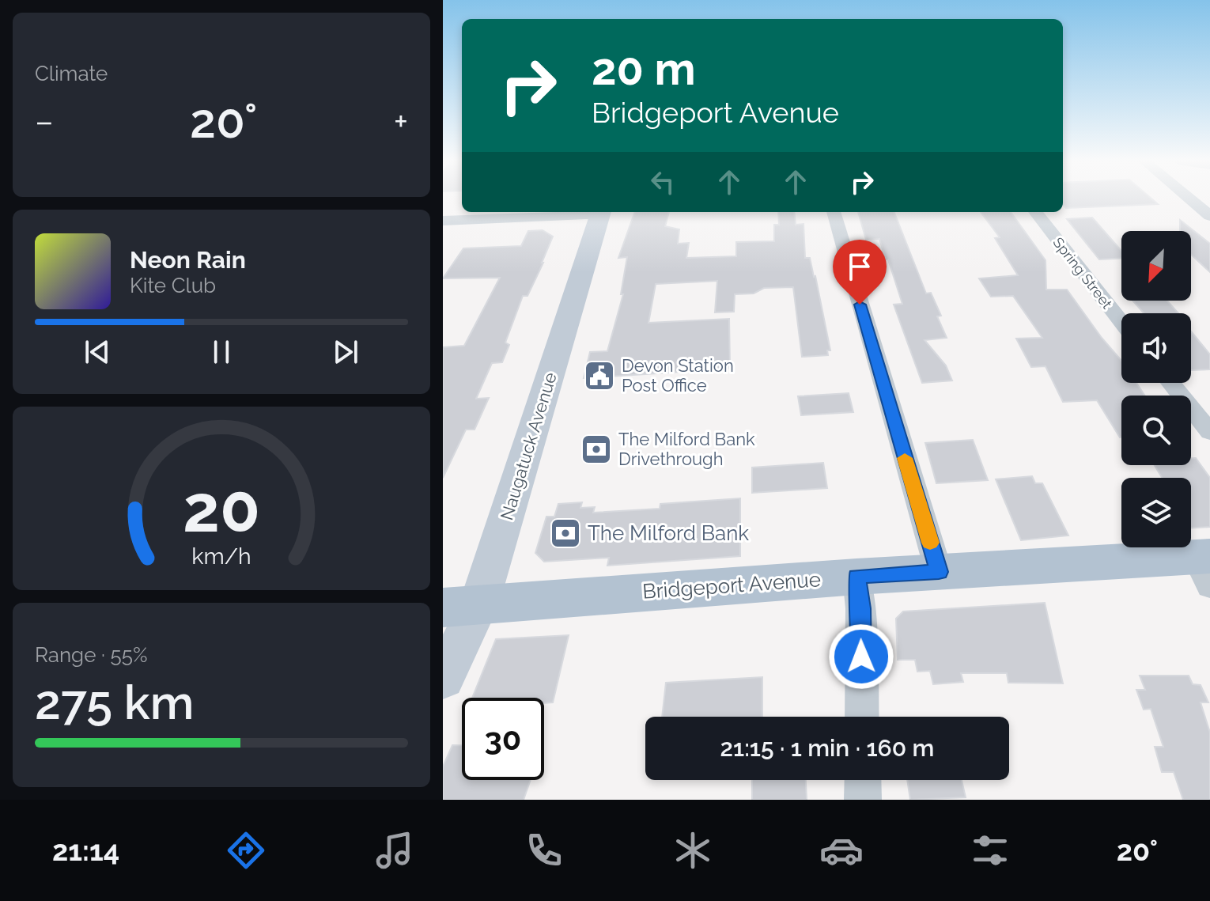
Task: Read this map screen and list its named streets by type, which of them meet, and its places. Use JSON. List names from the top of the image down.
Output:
{
  "streets": {
    "main road": ["Naugatuck Avenue", "Bridgeport Avenue"],
    "street": ["Spring Street"]
  },
  "crossings": [
    ["Naugatuck Avenue", "Bridgeport Avenue"]
  ],
  "places": {
    "public building": ["Devon Station Post Office"],
    "bank": ["The Milford Bank Drivethrough", "The Milford Bank"]
  },
  "north": "bottom left",
  "page": {
    "tile": [
      "Climate",
      ["Range · 55%", "275 km"]
    ],
    "turn": ["20 m", "Bridgeport Avenue"],
    "heat": ["−", "20°", "+"],
    "song": ["Neon Rain", "Kite Club"],
    "limit": "30",
    "trip": "21:15 · 1 min · 160 m",
    "tabs": ["21:14", "20°"],
    "gauge": ["20", "km/h"]
  }
}
